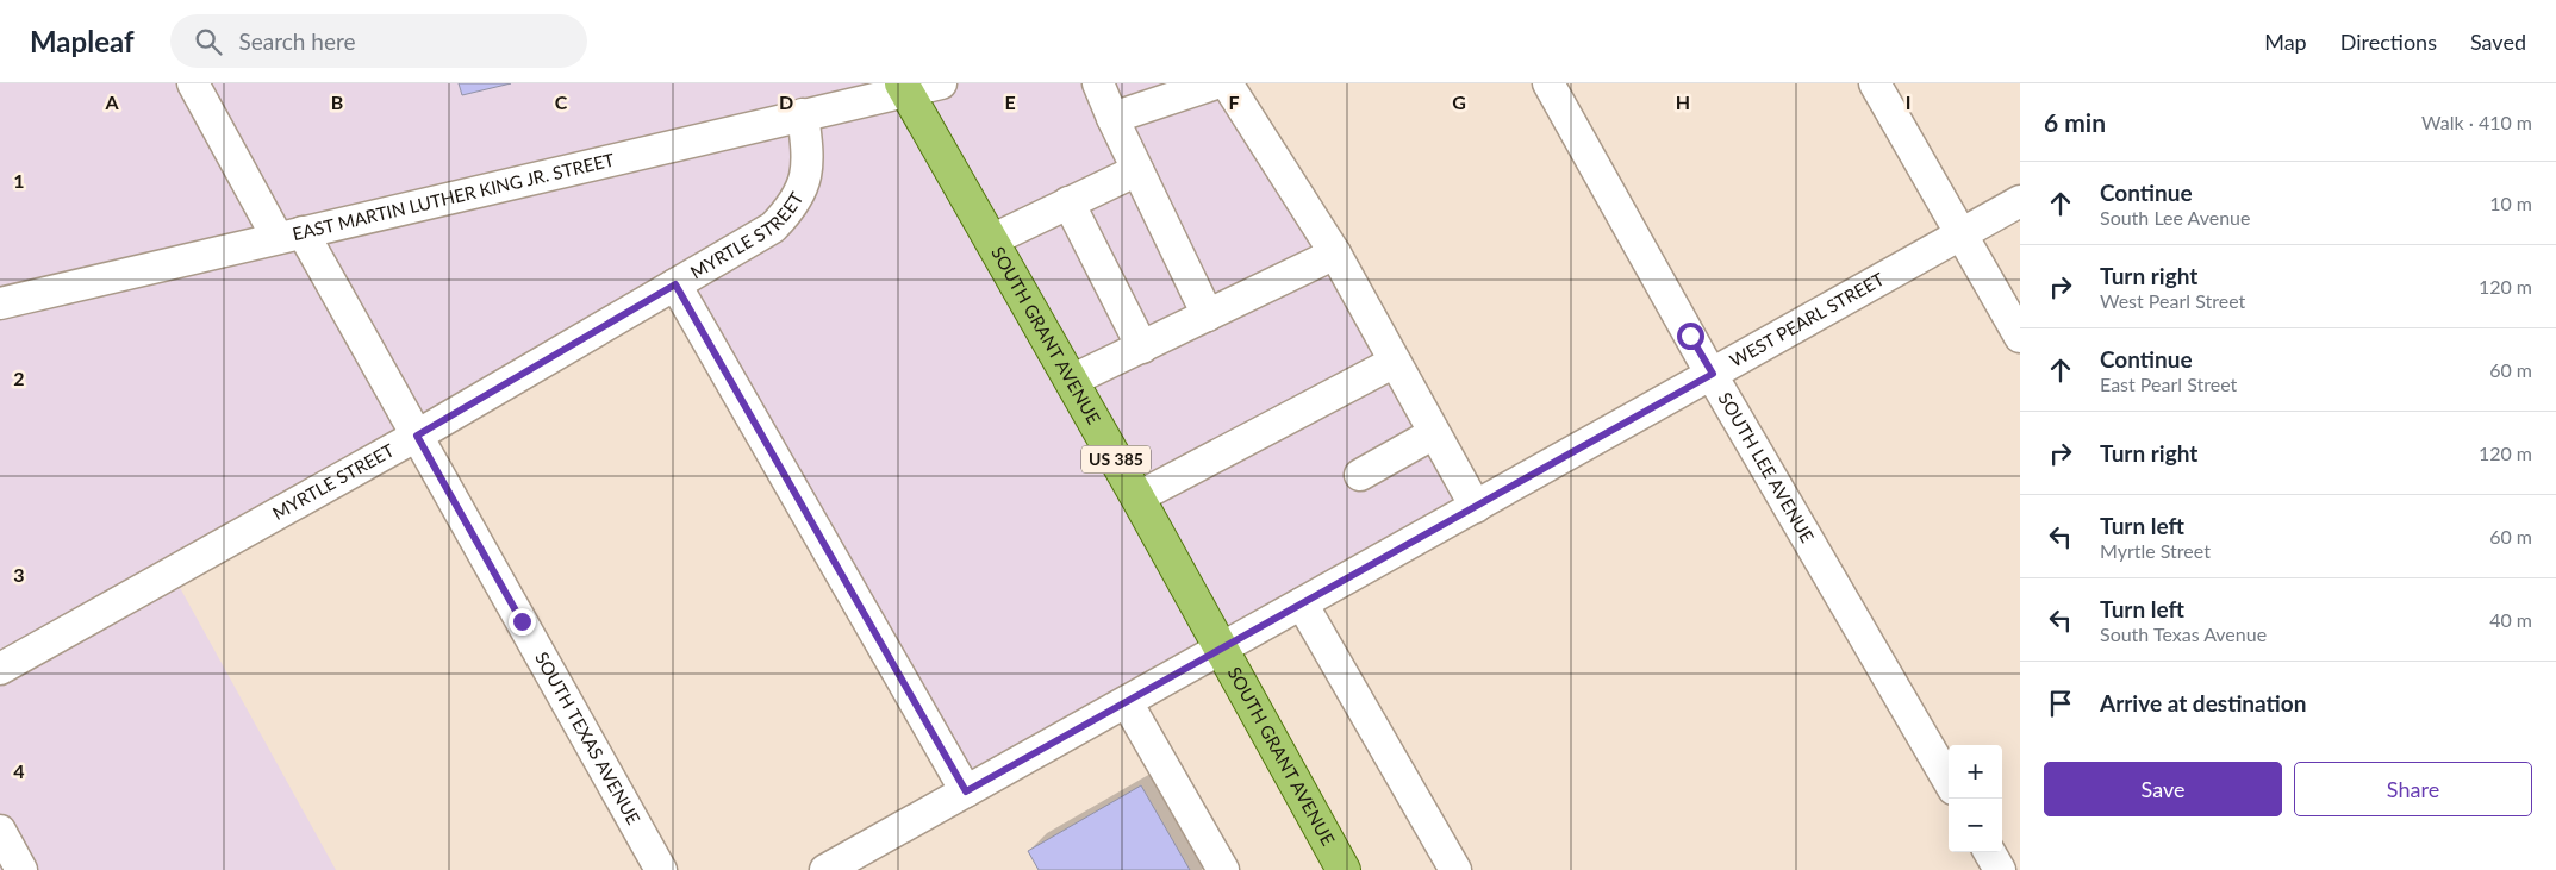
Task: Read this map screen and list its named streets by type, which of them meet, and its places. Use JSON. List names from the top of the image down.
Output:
{
  "streets": {
    "main road": ["SOUTH GRANT AVENUE", "US 385"],
    "street": [
      "EAST MARTIN LUTHER KING JR. STREET",
      "MYRTLE STREET",
      "WEST PEARL STREET",
      "SOUTH LEE AVENUE",
      "SOUTH TEXAS AVENUE"
    ]
  },
  "crossings": [
    ["EAST MARTIN LUTHER KING JR. STREET", "MYRTLE STREET"],
    ["EAST MARTIN LUTHER KING JR. STREET", "SOUTH GRANT AVENUE"],
    ["EAST MARTIN LUTHER KING JR. STREET", "SOUTH TEXAS AVENUE"],
    ["MYRTLE STREET", "SOUTH TEXAS AVENUE"],
    ["WEST PEARL STREET", "SOUTH GRANT AVENUE"],
    ["WEST PEARL STREET", "SOUTH LEE AVENUE"]
  ],
  "page": {
    "header": "Mapleaf",
    "search": "Search here",
    "nav": ["Map", "Directions", "Saved"],
    "heading": ["6 min", "Walk · 410 m"],
    "list": [
      ["Continue", "South Lee Avenue", "10 m"],
      ["Turn right", "West Pearl Street", "120 m"],
      ["Continue", "East Pearl Street", "60 m"],
      ["Turn right", "120 m"],
      ["Turn left", "Myrtle Street", "60 m"],
      ["Turn left", "South Texas Avenue", "40 m"],
      "Arrive at destination"
    ],
    "buttons": ["Save", "Share"],
    "map_buttons": ["+", "−"]
  },
  "grid": {
    "columns": [
      "A",
      "B",
      "C",
      "D",
      "E",
      "F",
      "G",
      "H",
      "I"
    ],
    "rows": [
      "1",
      "2",
      "3",
      "4"
    ]
  }
}
